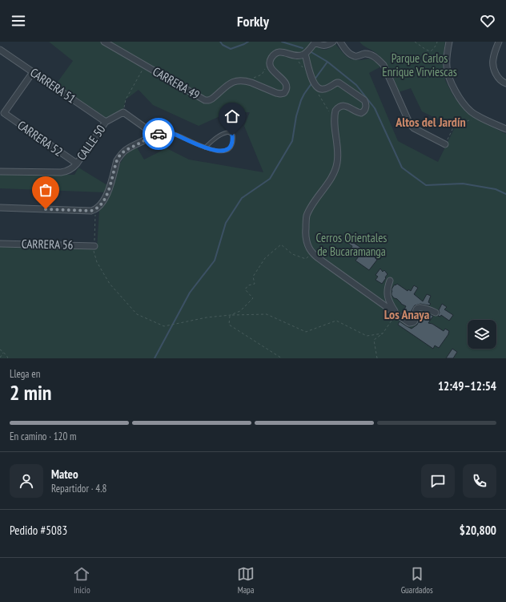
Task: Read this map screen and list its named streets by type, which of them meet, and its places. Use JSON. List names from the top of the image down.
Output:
{
  "streets": {
    "street": [
      "CARRERA 49",
      "CARRERA 51",
      "CARRERA 52",
      "CALLE 50",
      "CARRERA 56"
    ]
  },
  "crossings": [
    ["CARRERA 51", "CARRERA 52"],
    ["CARRERA 51", "CALLE 50"],
    ["CARRERA 52", "CALLE 50"]
  ],
  "districts": ["Altos del Jardín", "Los Anaya"],
  "parks": ["Parque Carlos Enrique Virviescas", "Cerros Orientales de Bucaramanga"],
  "page": {
    "header": "Forkly",
    "heading": ["2 min", "Llega en", "12:49–12:54"],
    "panel": [
      "Mateo",
      "Repartidor · 4.8",
      "Pedido #5083",
      "$20,800"
    ],
    "bar": "En camino · 120 m",
    "tabs": ["Inicio", "Mapa", "Guardados"]
  }
}
